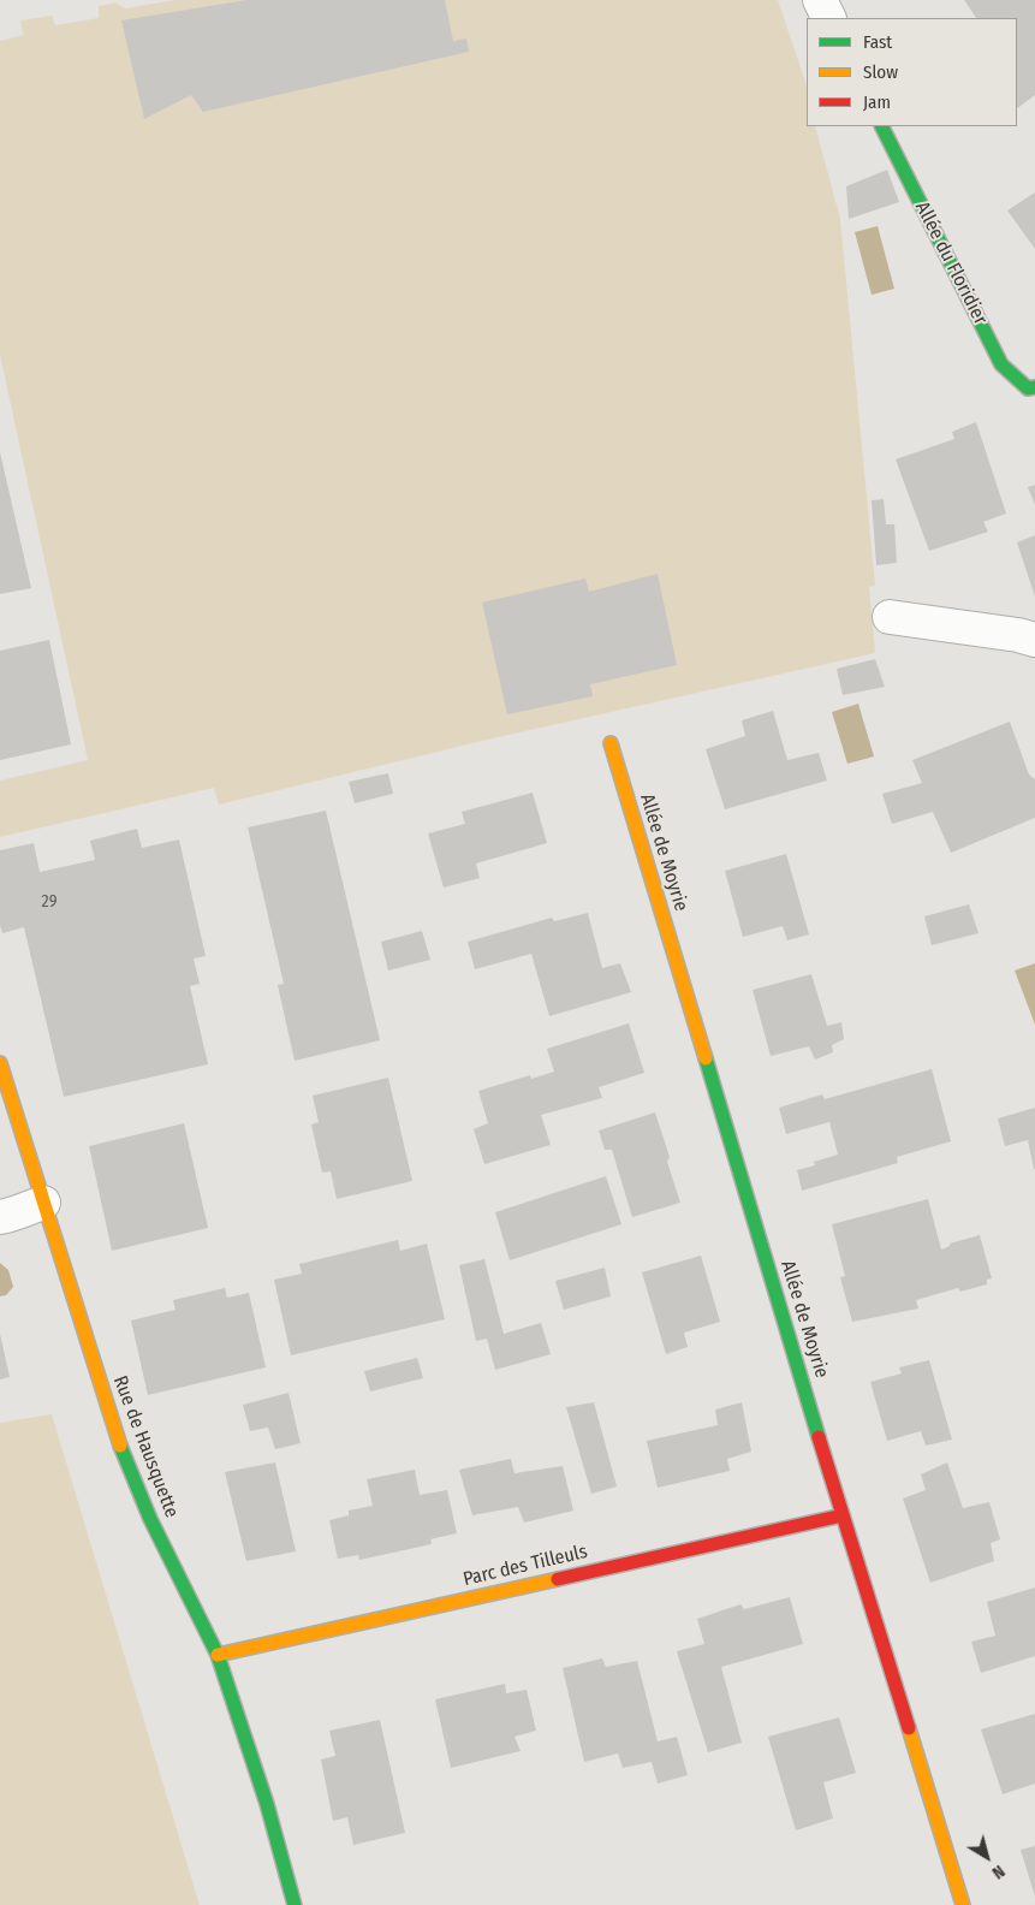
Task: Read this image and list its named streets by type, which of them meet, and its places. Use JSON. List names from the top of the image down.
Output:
{
  "streets": {
    "street": [
      "Allée du Floridier",
      "Allée de Moyrie",
      "Rue de Hausquette",
      "Parc des Tilleuls"
    ]
  },
  "crossings": [
    ["Allée de Moyrie", "Parc des Tilleuls"],
    ["Rue de Hausquette", "Parc des Tilleuls"]
  ],
  "house_numbers": ["29"],
  "legend": ["Fast", "Slow", "Jam"],
  "north": "bottom right"
}
